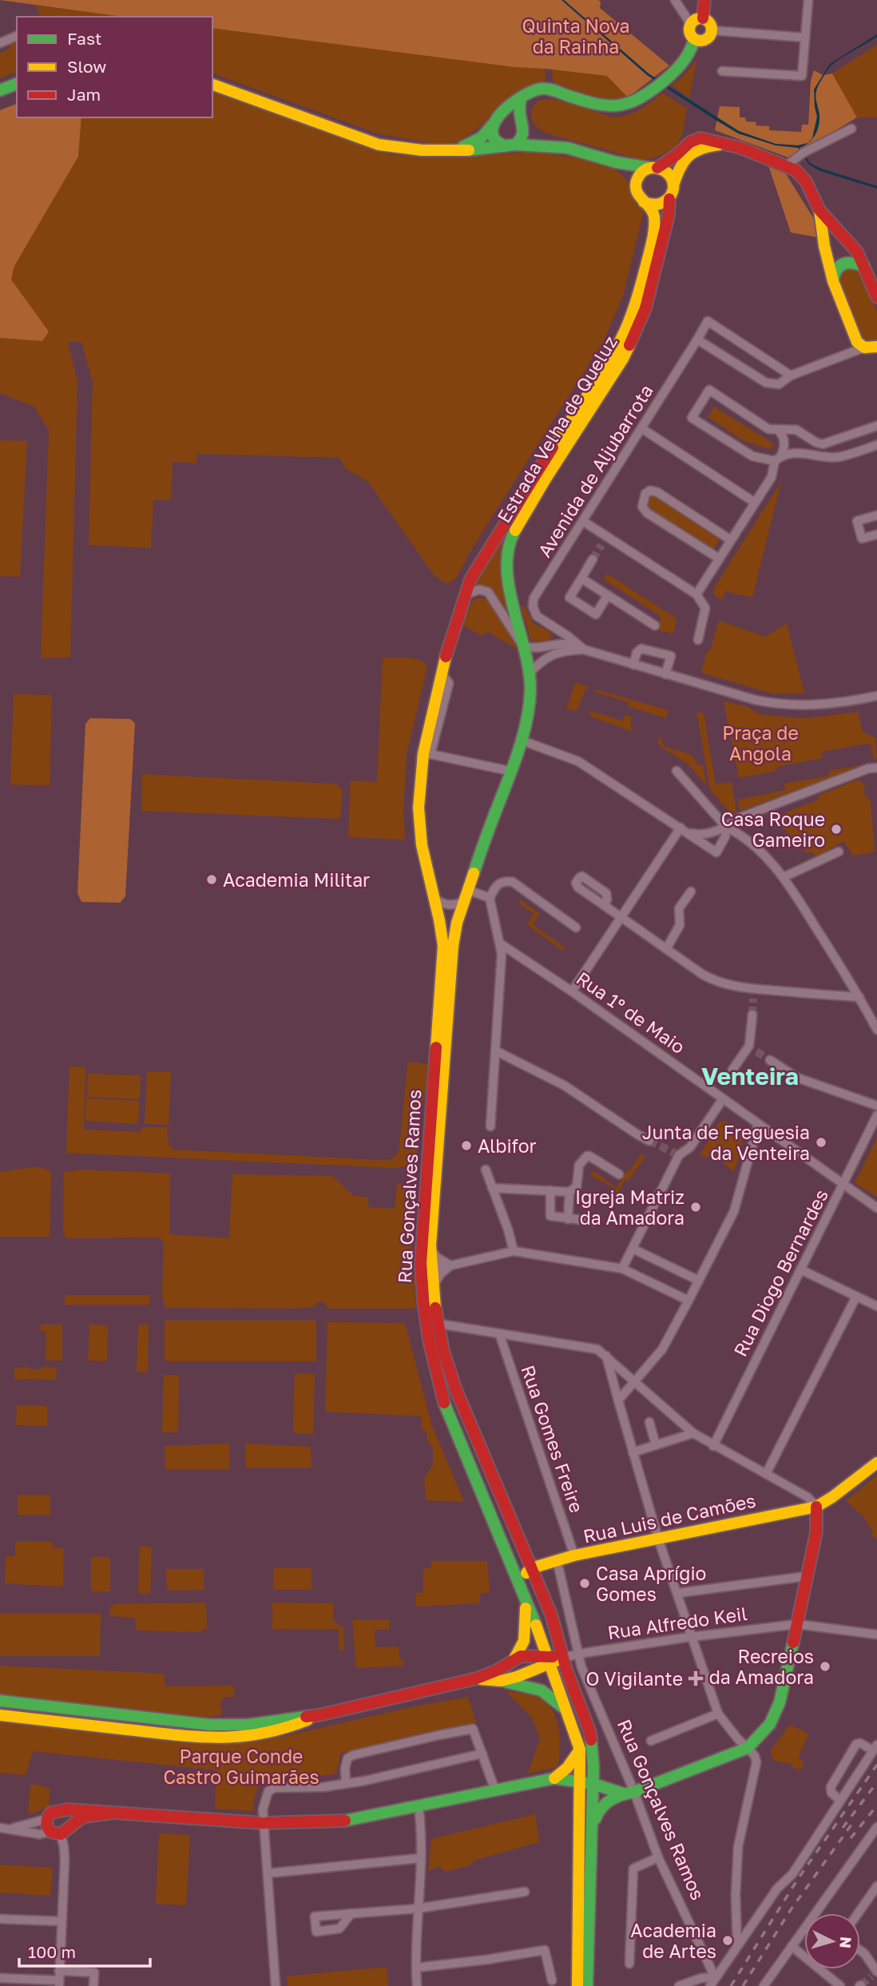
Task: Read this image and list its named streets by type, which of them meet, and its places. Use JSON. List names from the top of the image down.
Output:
{
  "streets": {
    "main road": ["Estrada Velha de Queluz", "Rua Gonçalves Ramos", "Rua Luis de Camões"],
    "street": [
      "Avenida de Aljubarrota",
      "Rua 1º de Maio",
      "Rua Diogo Bernardes",
      "Rua Gomes Freire",
      "Rua Alfredo Keil"
    ]
  },
  "crossings": [
    ["Estrada Velha de Queluz", "Rua Gonçalves Ramos"],
    ["Rua 1º de Maio", "Rua Diogo Bernardes"],
    ["Rua Gonçalves Ramos", "Rua Luis de Camões"],
    ["Rua Gonçalves Ramos", "Rua Alfredo Keil"],
    ["Rua Gomes Freire", "Rua Luis de Camões"]
  ],
  "districts": ["Venteira"],
  "parks": ["Quinta Nova da Rainha", "Praça de Angola", "Parque Conde Castro Guimarães"],
  "places": {
    "other": [
      "Casa Roque Gameiro",
      "Academia Militar",
      "Junta de Freguesia da Venteira",
      "Albifor",
      "Igreja Matriz da Amadora",
      "Casa Aprígio Gomes",
      "Recreios da Amadora",
      "Academia de Artes"
    ],
    "health": ["O Vigilante"]
  },
  "legend": ["Fast", "Slow", "Jam"],
  "scale_bar": "100 m",
  "north": "right"
}
